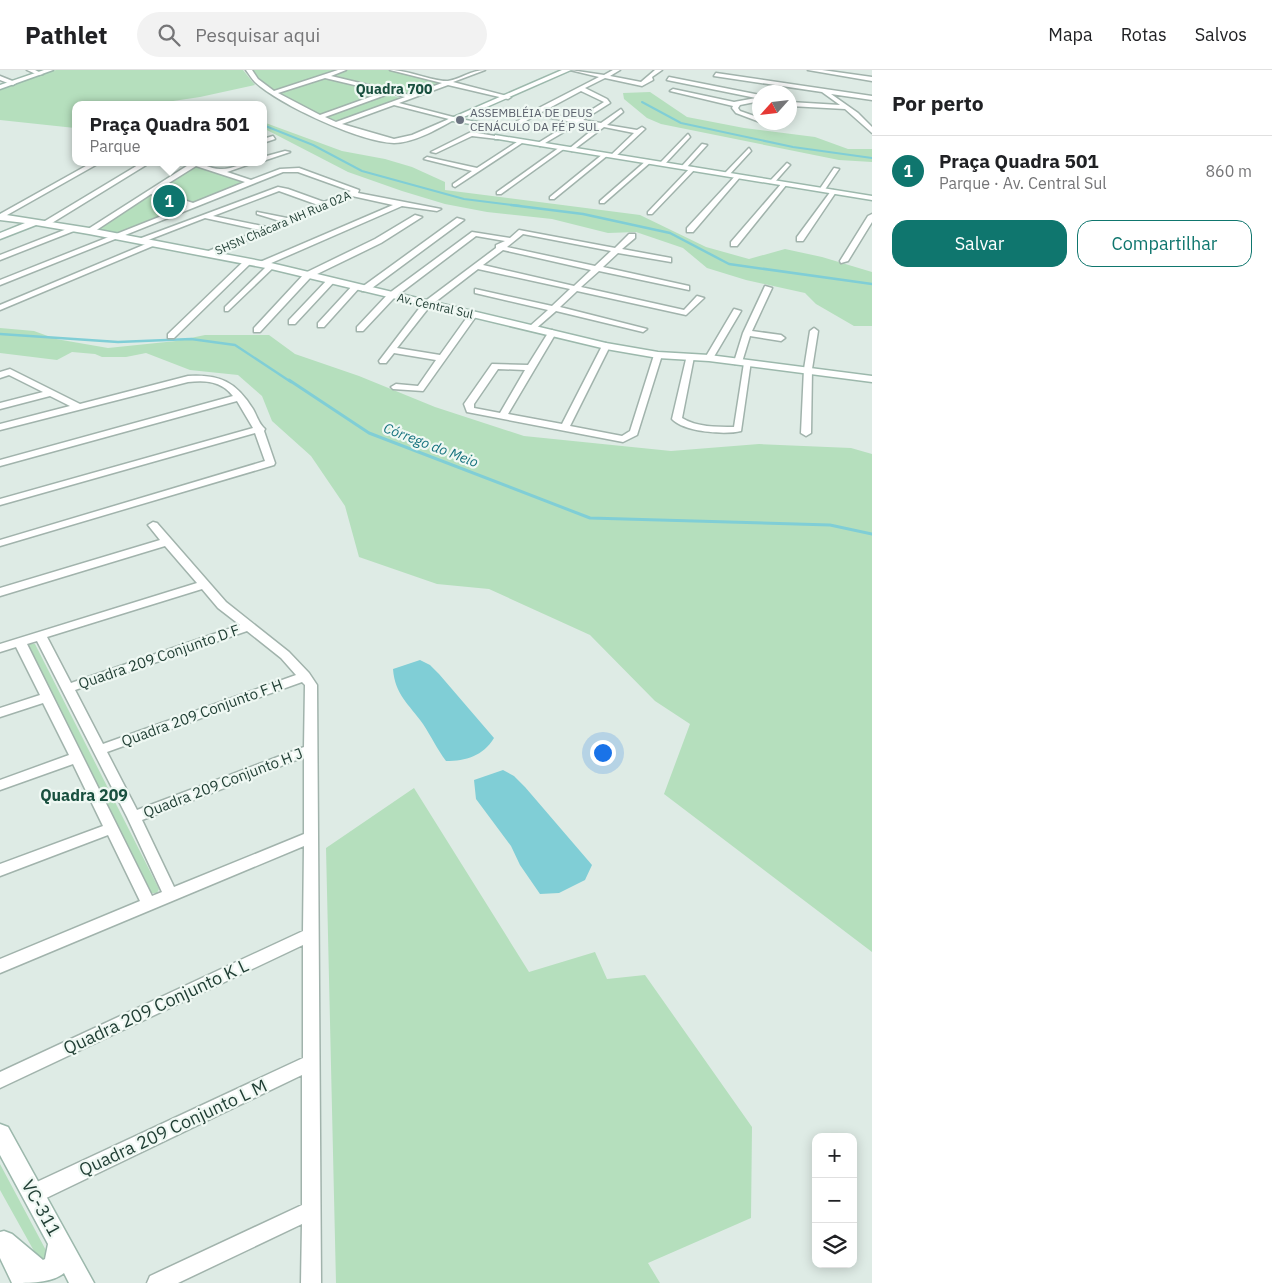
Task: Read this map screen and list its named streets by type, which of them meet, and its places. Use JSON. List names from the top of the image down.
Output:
{
  "streets": {
    "street": [
      "SHSN Chácara NH Rua 02A",
      "Av. Central Sul",
      "Quadra 209 Conjunto D F",
      "Quadra 209 Conjunto F H",
      "Quadra 209 Conjunto H J",
      "Quadra 209 Conjunto K L",
      "Quadra 209 Conjunto L M",
      "VC-311"
    ]
  },
  "crossings": [
    ["SHSN Chácara NH Rua 02A", "Av. Central Sul"],
    ["Quadra 209 Conjunto L M", "VC-311"]
  ],
  "districts": ["Quadra 700", "Quadra 209"],
  "water": ["Córrego do Meio"],
  "places": ["ASSEMBLÉIA DE DEUS CENÁCULO DA FÉ P SUL"],
  "north": "bottom left",
  "page": {
    "header": "Pathlet",
    "search": "Pesquisar aqui",
    "nav": ["Mapa", "Rotas", "Salvos"],
    "heading": "Por perto",
    "popup": ["Praça Quadra 501", "Parque"],
    "list": [
      {
        "mark": "1",
        "name": "Praça Quadra 501",
        "note": "Parque · Av. Central Sul",
        "value": "860 m"
      }
    ],
    "pins": "1",
    "buttons": ["Salvar", "Compartilhar"],
    "map_buttons": ["+", "−"]
  }
}
